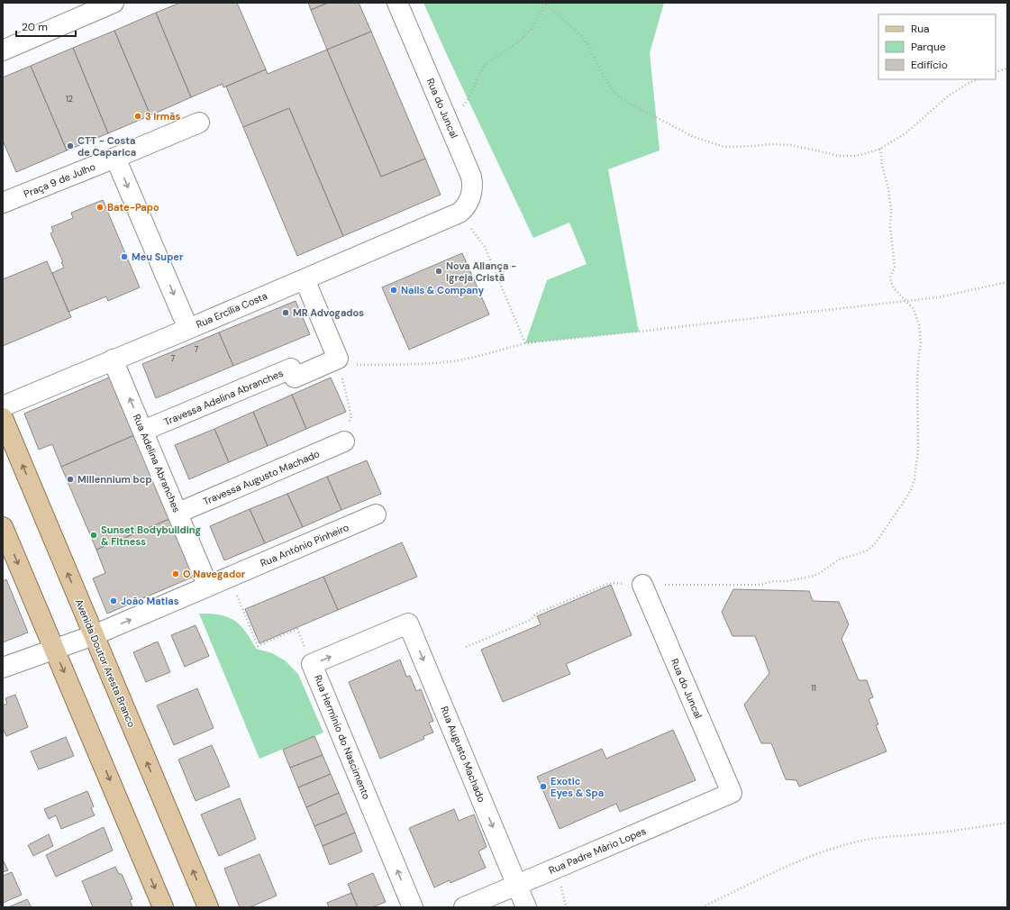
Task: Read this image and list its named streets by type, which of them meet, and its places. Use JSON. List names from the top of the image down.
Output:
{
  "streets": {
    "main road": ["Avenida Doutor Aresta Branco"],
    "street": [
      "Rua do Juncal",
      "Praça 9 de Julho",
      "Rua Ercília Costa",
      "Travessa Adelina Abranches",
      "Rua Adelina Abranches",
      "Travessa Augusto Machado",
      "Rua António Pinheiro",
      "Rua Hermínio do Nascimento",
      "Rua Augusto Machado",
      "Rua Padre Mário Lopes"
    ]
  },
  "crossings": [
    ["Rua do Juncal", "Rua Ercília Costa"],
    ["Rua do Juncal", "Rua Padre Mário Lopes"],
    ["Rua Ercília Costa", "Rua Adelina Abranches"],
    ["Travessa Adelina Abranches", "Rua Adelina Abranches"],
    ["Rua Adelina Abranches", "Travessa Augusto Machado"],
    ["Rua Adelina Abranches", "Rua António Pinheiro"],
    ["Rua António Pinheiro", "Avenida Doutor Aresta Branco"],
    ["Rua Hermínio do Nascimento", "Rua Augusto Machado"],
    ["Rua Augusto Machado", "Rua Padre Mário Lopes"]
  ],
  "one_way": ["Rua Augusto Machado"],
  "places": [
    "3 Irmãs",
    "CTT - Costa de Caparica",
    "Bate-Papo",
    "Meu Super",
    "Nova Aliança - Igreja Cristã",
    "Nails & Company",
    "MR Advogados",
    "Millennium bcp",
    "Sunset Bodybuilding & Fitness",
    "O Navegador",
    "João Matias",
    "Exotic Eyes & Spa"
  ],
  "house_numbers": [
    "12",
    "7",
    "7",
    "11"
  ],
  "legend": ["Rua", "Parque", "Edifício"],
  "scale_bar": "20 m"
}
